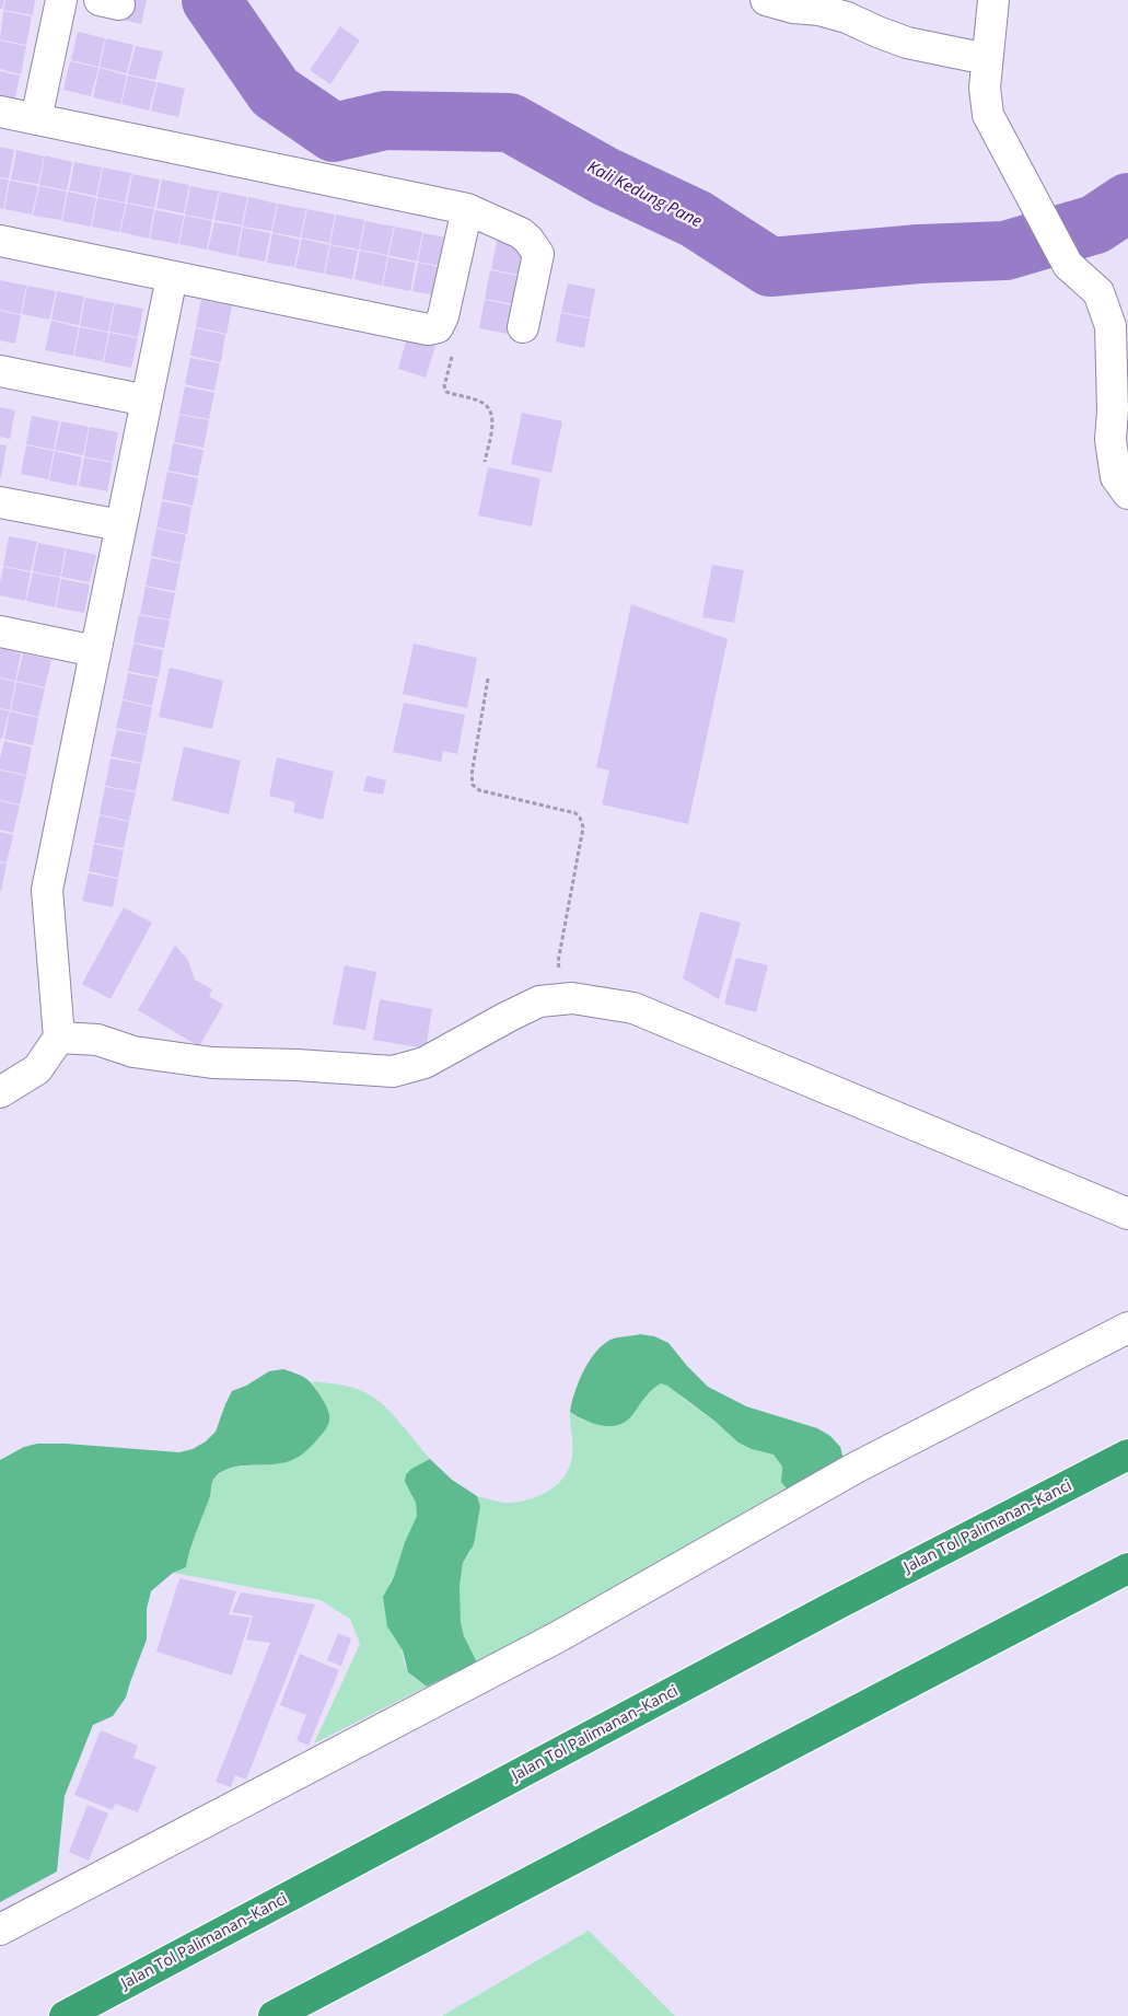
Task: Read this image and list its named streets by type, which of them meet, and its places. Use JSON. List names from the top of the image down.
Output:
{
  "streets": {
    "highway": ["Jalan Tol Palimanan–Kanci"]
  },
  "water": ["Kali Kedung Pane"]
}
